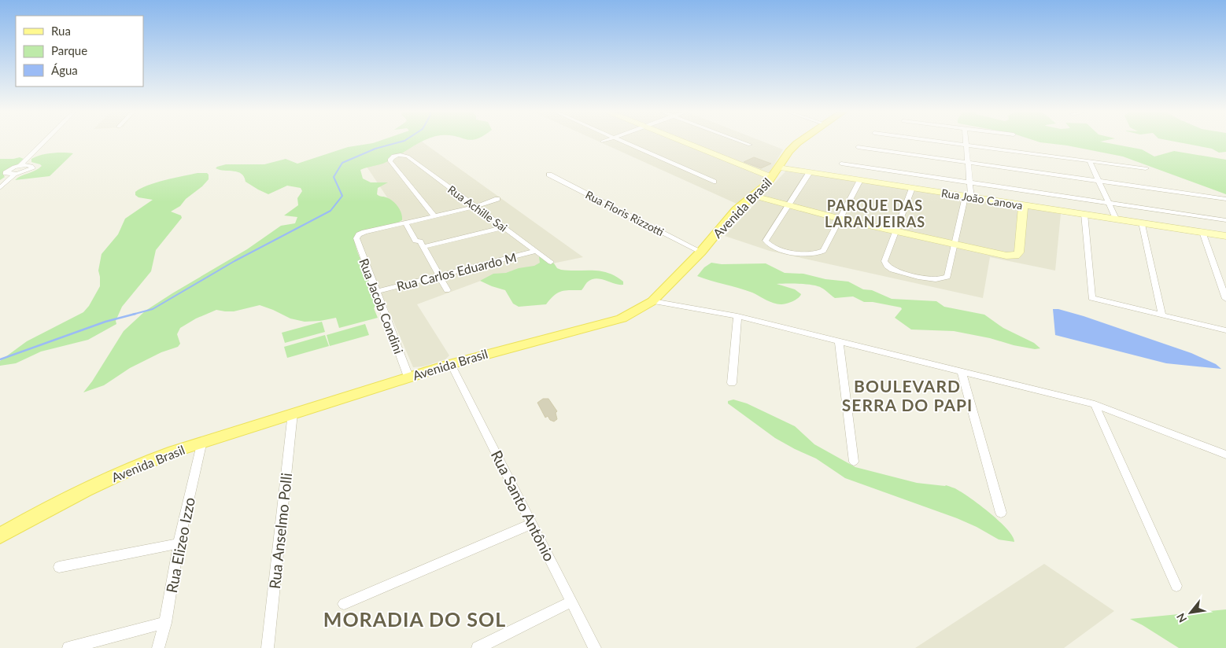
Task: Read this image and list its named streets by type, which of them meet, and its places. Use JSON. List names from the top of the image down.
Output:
{
  "streets": {
    "main road": ["Avenida Brasil"],
    "street": [
      "Rua João Canova",
      "Rua Achille Sai",
      "Rua Floris Rizzotti",
      "Rua Carlos Eduardo M",
      "Rua Jacob Condini",
      "Rua Santo Antônio",
      "Rua Anselmo Polli",
      "Rua Elizeo Izzo"
    ]
  },
  "crossings": [
    ["Rua João Canova", "Avenida Brasil"],
    ["Avenida Brasil", "Rua Floris Rizzotti"],
    ["Avenida Brasil", "Rua Jacob Condini"],
    ["Avenida Brasil", "Rua Santo Antônio"],
    ["Avenida Brasil", "Rua Anselmo Polli"],
    ["Avenida Brasil", "Rua Elizeo Izzo"],
    ["Rua Achille Sai", "Rua Carlos Eduardo M"],
    ["Rua Carlos Eduardo M", "Rua Jacob Condini"]
  ],
  "districts": ["PARQUE DAS LARANJEIRAS", "BOULEVARD SERRA DO PAPI", "MORADIA DO SOL"],
  "legend": ["Rua", "Parque", "Água"],
  "north": "bottom left"
}
